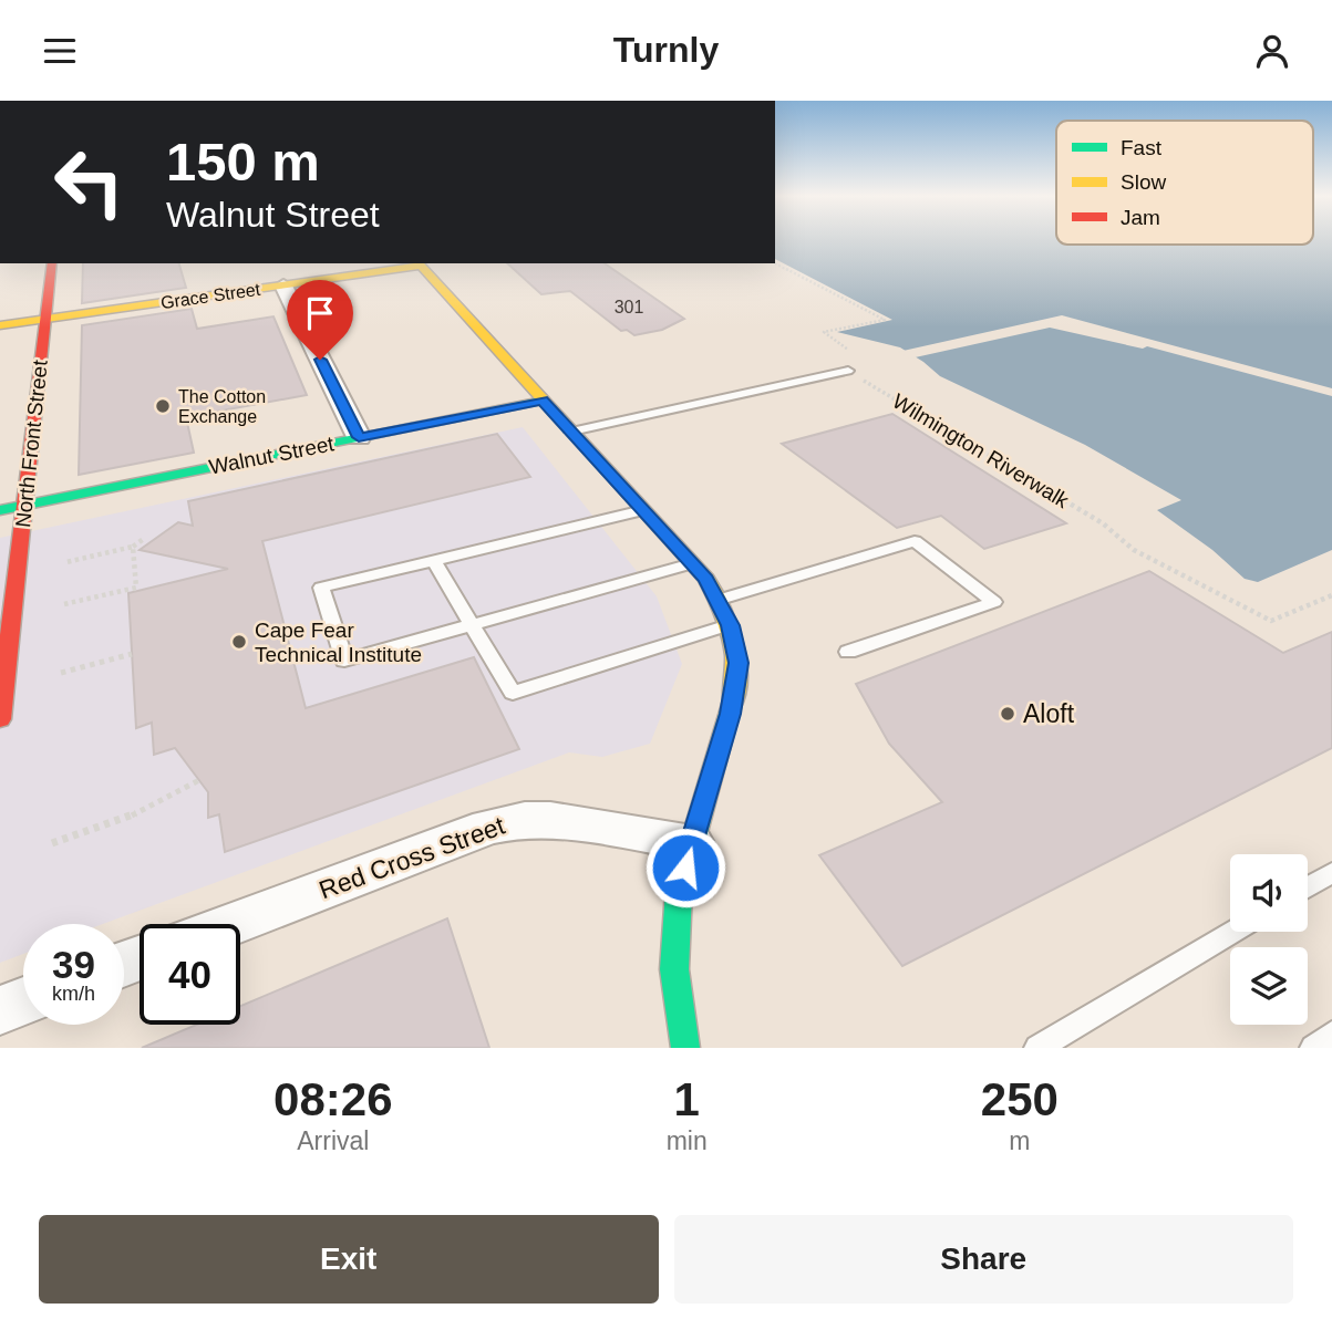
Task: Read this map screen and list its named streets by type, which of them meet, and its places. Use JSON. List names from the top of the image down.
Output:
{
  "streets": {
    "street": [
      "Grace Street",
      "North Front Street",
      "Walnut Street",
      "Red Cross Street"
    ],
    "path": ["Wilmington Riverwalk"]
  },
  "crossings": [
    ["Grace Street", "North Front Street"],
    ["North Front Street", "Walnut Street"]
  ],
  "places": ["The Cotton Exchange", "Cape Fear Technical Institute", "Aloft"],
  "house_numbers": ["301"],
  "legend": ["Fast", "Slow", "Jam"],
  "page": {
    "header": "Turnly",
    "turn": ["150 m", "Walnut Street"],
    "speed": "39 km/h",
    "limit": "40",
    "eta": [
      "08:26",
      "Arrival",
      "1",
      "min",
      "250",
      "m"
    ],
    "buttons": ["Exit", "Share"]
  }
}
